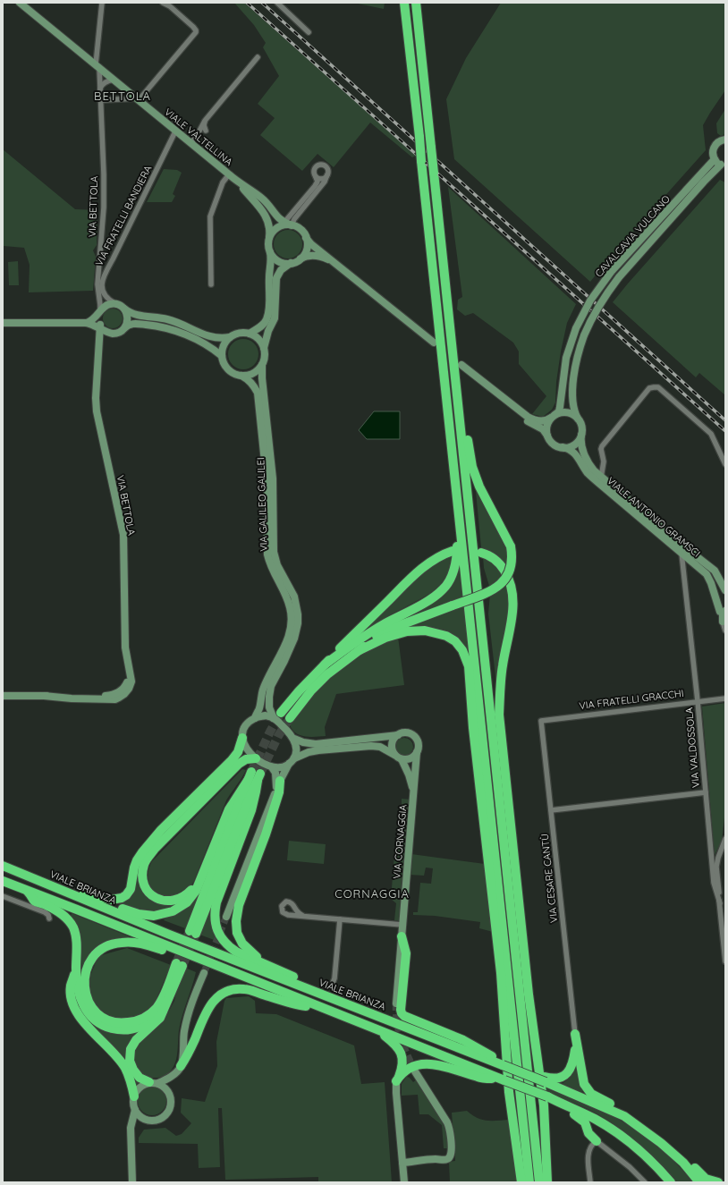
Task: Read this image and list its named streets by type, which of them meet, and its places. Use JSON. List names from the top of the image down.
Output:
{
  "streets": {
    "highway": ["VIALE BRIANZA"],
    "main road": [
      "VIALE VALTELLINA",
      "VIA BETTOLA",
      "CAVALCAVIA VULCANO",
      "VIA GALILEO GALILEI",
      "VIALE ANTONIO GRAMSCI",
      "VIA CORNAGGIA"
    ],
    "street": [
      "VIA FRATELLI BANDIERA",
      "VIA FRATELLI GRACCHI",
      "VIA VALDOSSOLA",
      "VIA CESARE CANTÙ"
    ]
  },
  "crossings": [
    ["VIALE VALTELLINA", "VIA BETTOLA"],
    ["VIALE VALTELLINA", "VIA FRATELLI BANDIERA"],
    ["VIA BETTOLA", "VIA FRATELLI BANDIERA"],
    ["CAVALCAVIA VULCANO", "VIALE ANTONIO GRAMSCI"],
    ["VIALE ANTONIO GRAMSCI", "VIA VALDOSSOLA"],
    ["VIA FRATELLI GRACCHI", "VIA VALDOSSOLA"],
    ["VIA FRATELLI GRACCHI", "VIA CESARE CANTÙ"]
  ],
  "districts": ["BETTOLA", "CORNAGGIA"]
}
